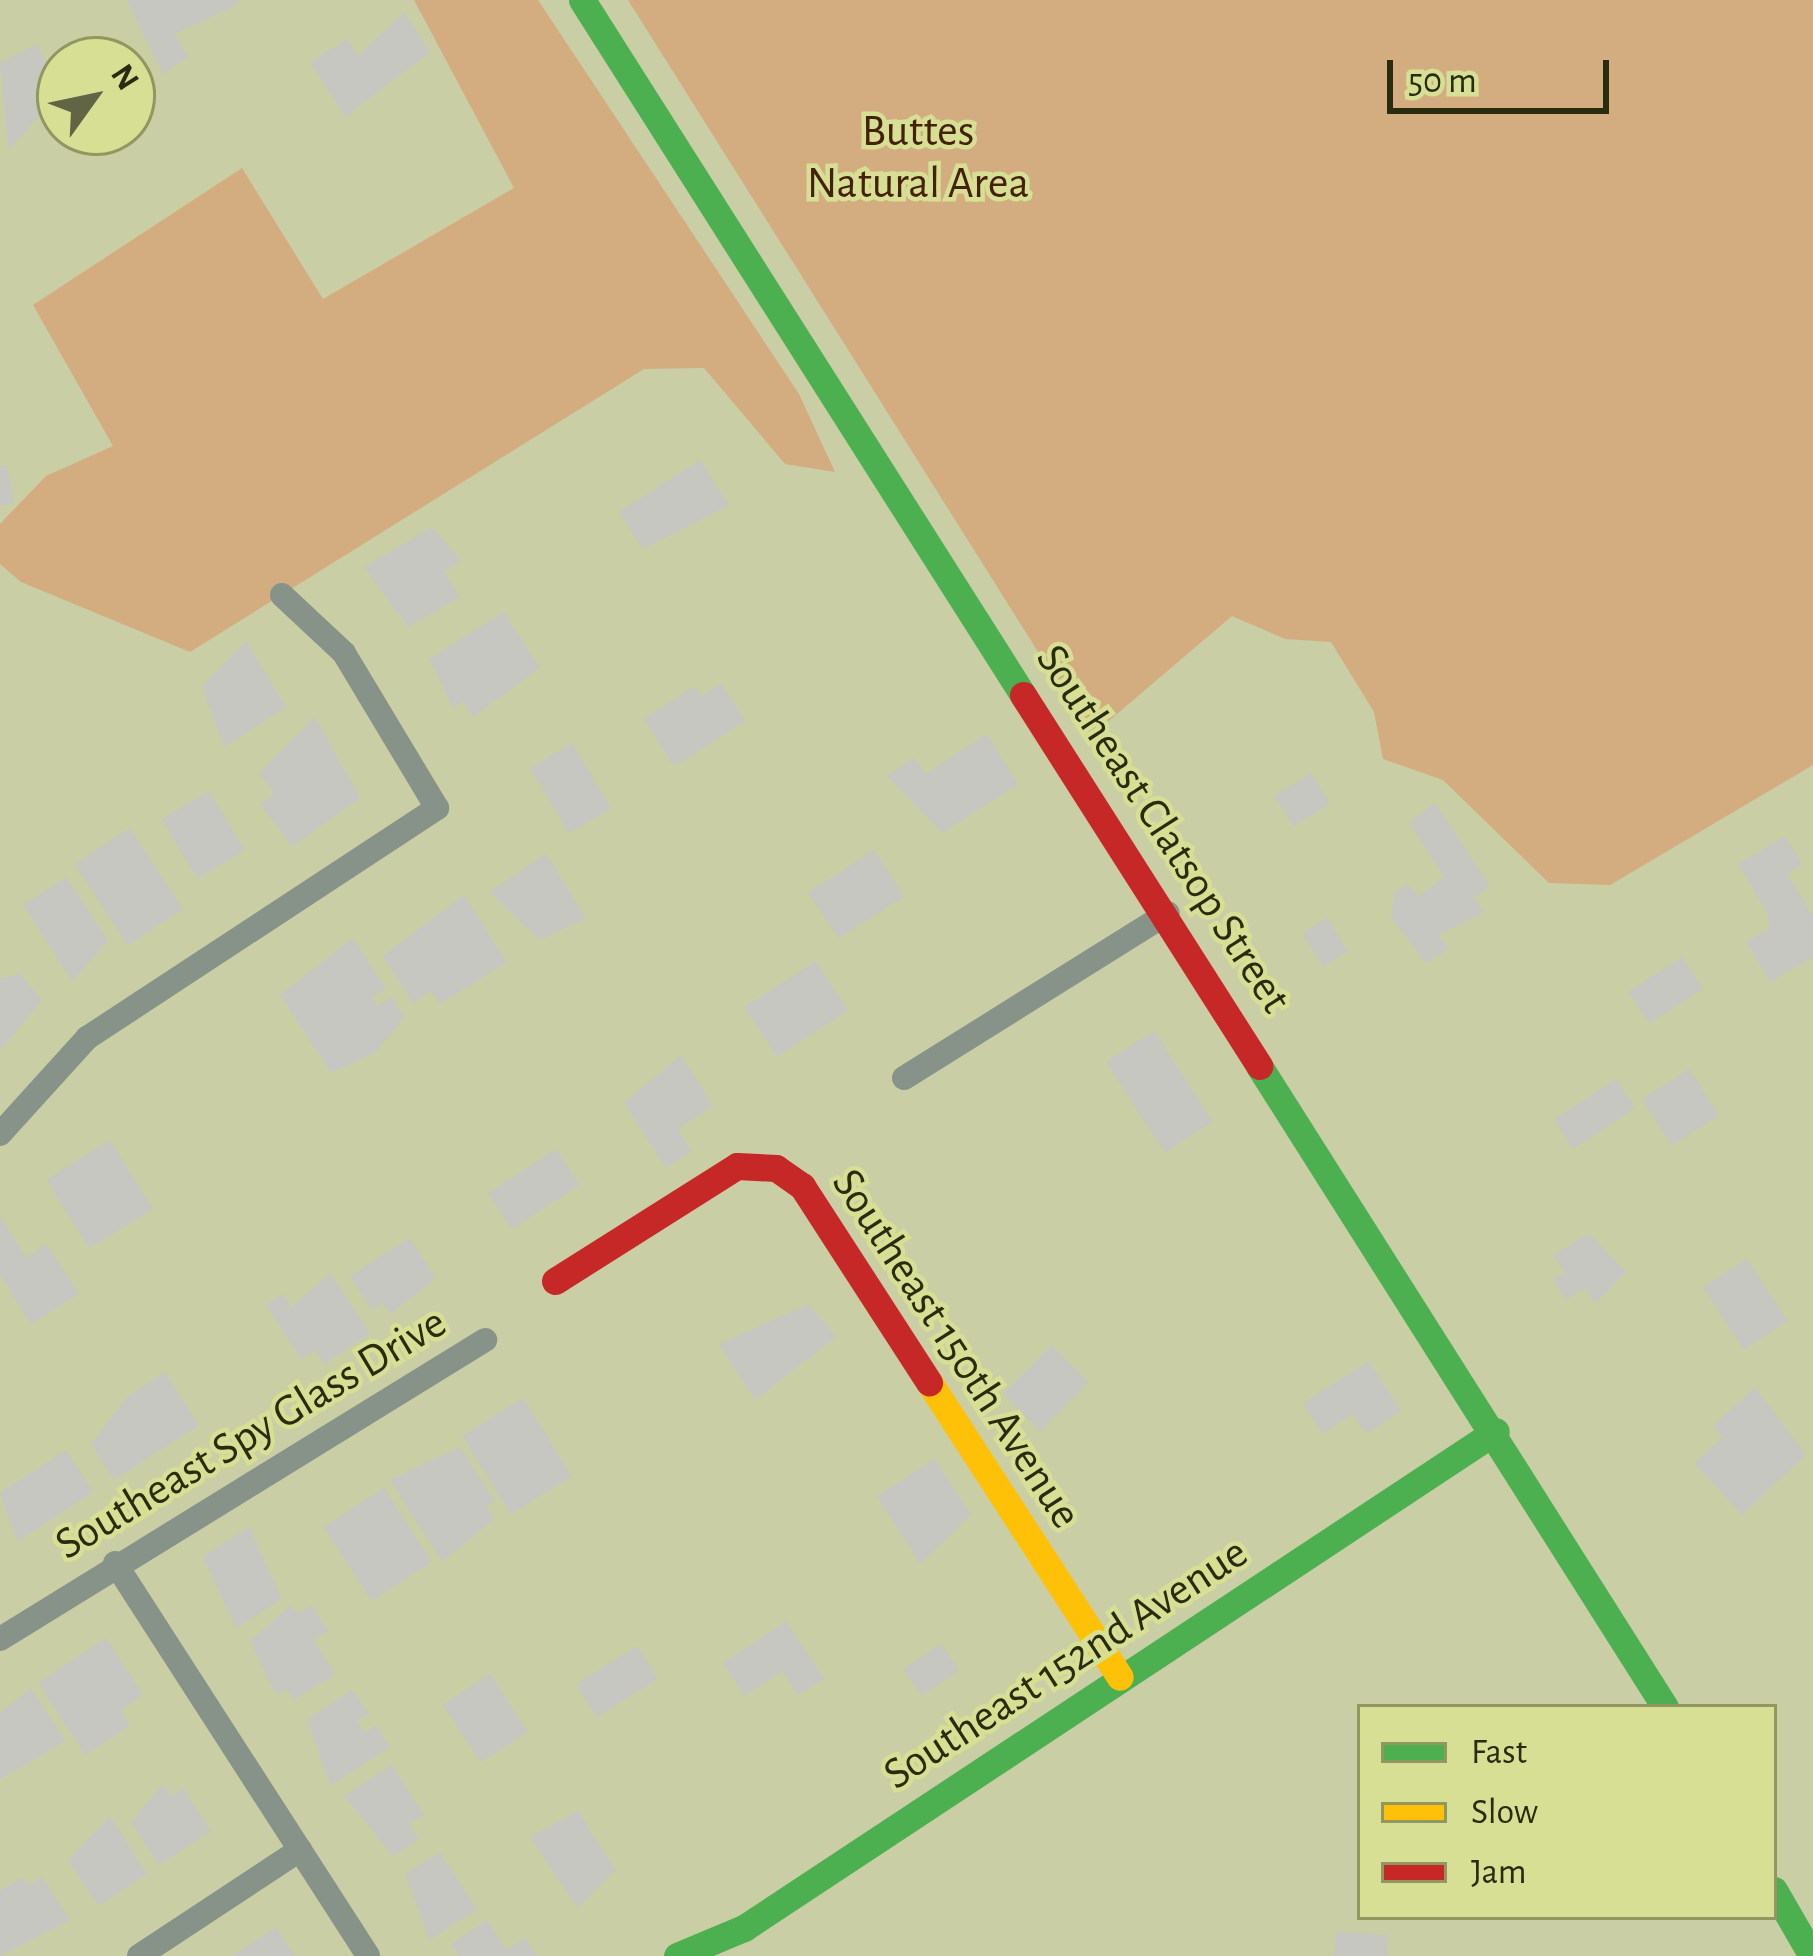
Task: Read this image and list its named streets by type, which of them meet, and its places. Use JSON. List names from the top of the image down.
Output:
{
  "streets": {
    "street": [
      "Southeast Clatsop Street",
      "Southeast 150th Avenue",
      "Southeast Spy Glass Drive",
      "Southeast 152nd Avenue"
    ]
  },
  "crossings": [
    ["Southeast Clatsop Street", "Southeast 152nd Avenue"],
    ["Southeast 150th Avenue", "Southeast 152nd Avenue"]
  ],
  "parks": ["Buttes Natural Area"],
  "legend": ["Fast", "Slow", "Jam"],
  "scale_bar": "50 m",
  "north": "top right"
}
